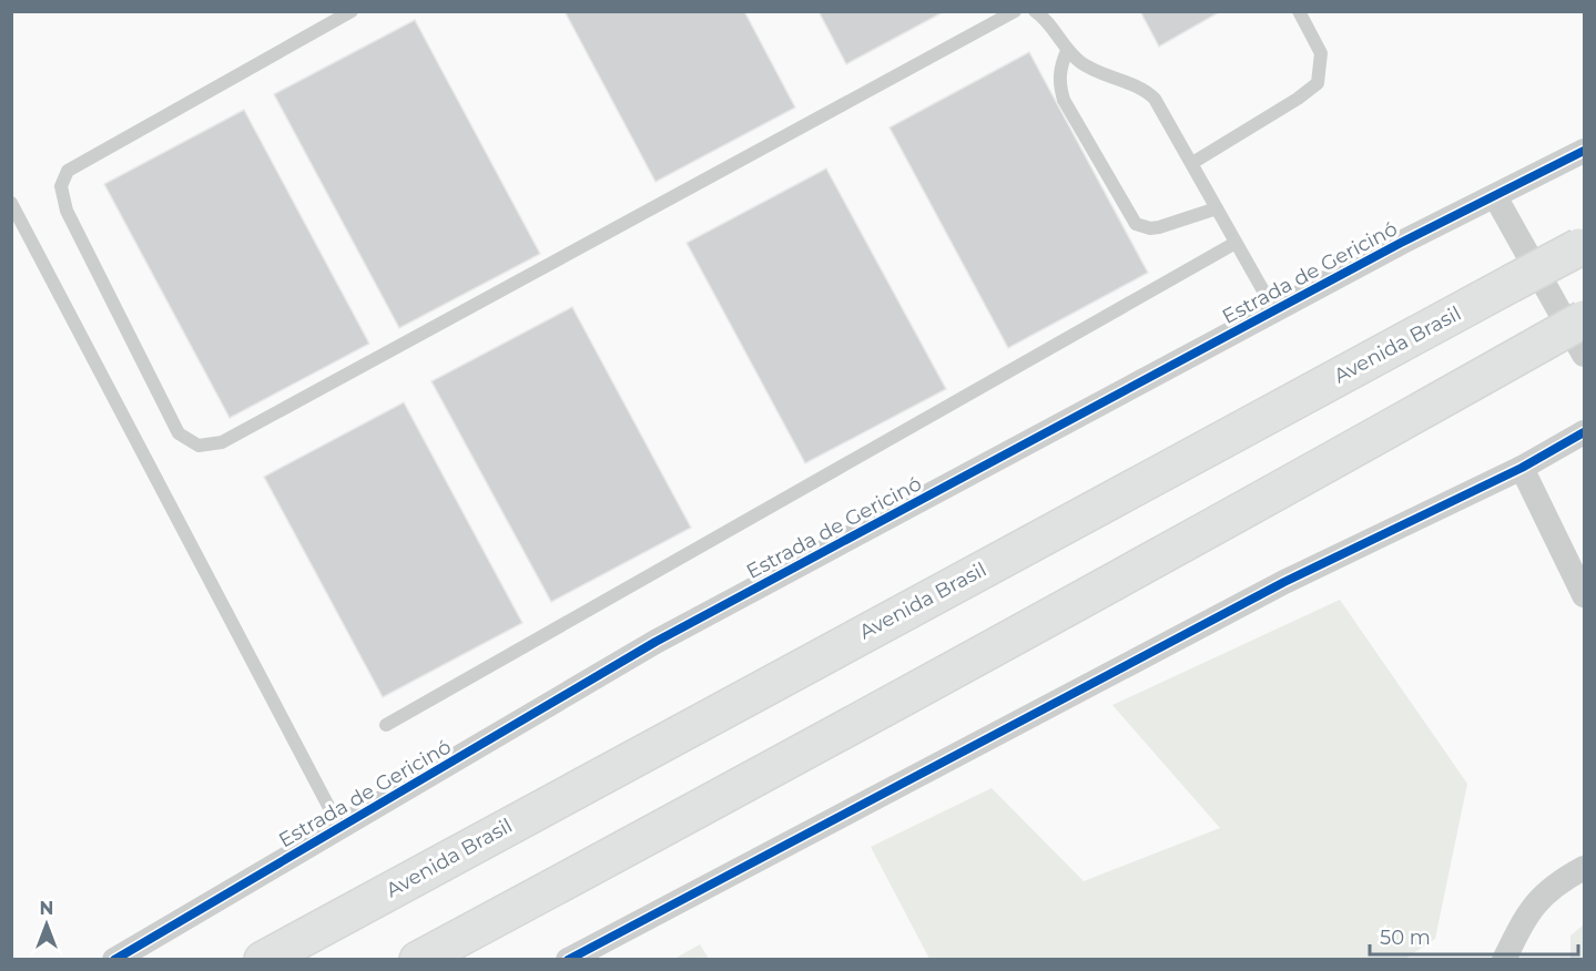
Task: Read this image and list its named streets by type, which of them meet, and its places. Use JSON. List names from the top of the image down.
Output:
{
  "streets": {
    "highway": ["Avenida Brasil"],
    "street": ["Estrada de Gericinó"]
  },
  "scale_bar": "50 m",
  "north": "top"
}
